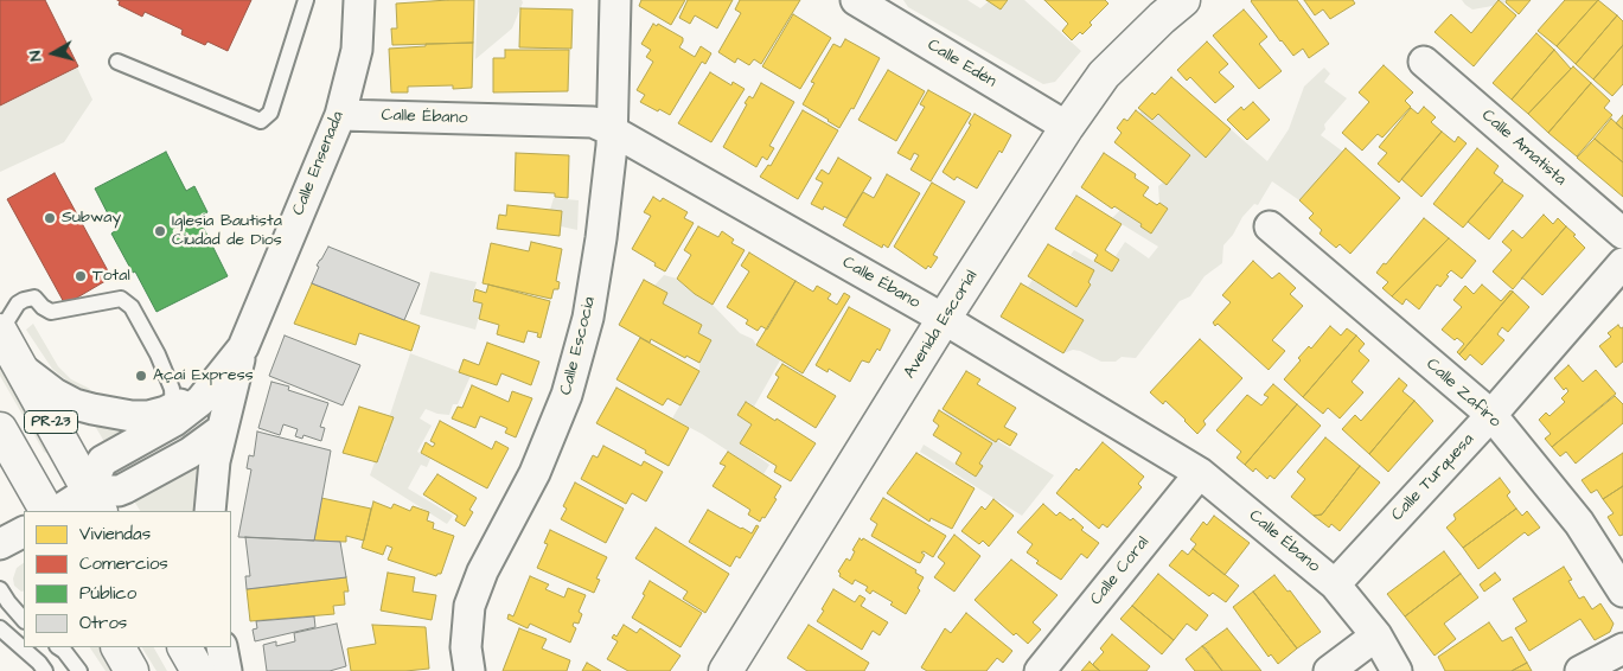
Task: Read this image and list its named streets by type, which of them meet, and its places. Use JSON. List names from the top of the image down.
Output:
{
  "streets": {
    "street": [
      "Calle Edén",
      "Calle Ébano",
      "Calle Amatista",
      "Calle Ensenada",
      "Avenida Escorial",
      "Calle Escocia",
      "Calle Zafiro",
      "PR-23",
      "Calle Turquesa",
      "Calle Coral"
    ]
  },
  "crossings": [
    ["Calle Edén", "Avenida Escorial"],
    ["Calle Ébano", "Calle Ensenada"],
    ["Calle Ébano", "Avenida Escorial"],
    ["Calle Ébano", "Calle Escocia"],
    ["Calle Ébano", "Calle Turquesa"],
    ["Calle Ébano", "Calle Coral"],
    ["Calle Zafiro", "Calle Turquesa"]
  ],
  "places": [
    "Subway",
    "Iglesia Bautista Ciudad de Dios",
    "Total",
    "Açaí Express"
  ],
  "legend": [
    "Viviendas",
    "Comercios",
    "Público",
    "Otros"
  ],
  "north": "left"
}
